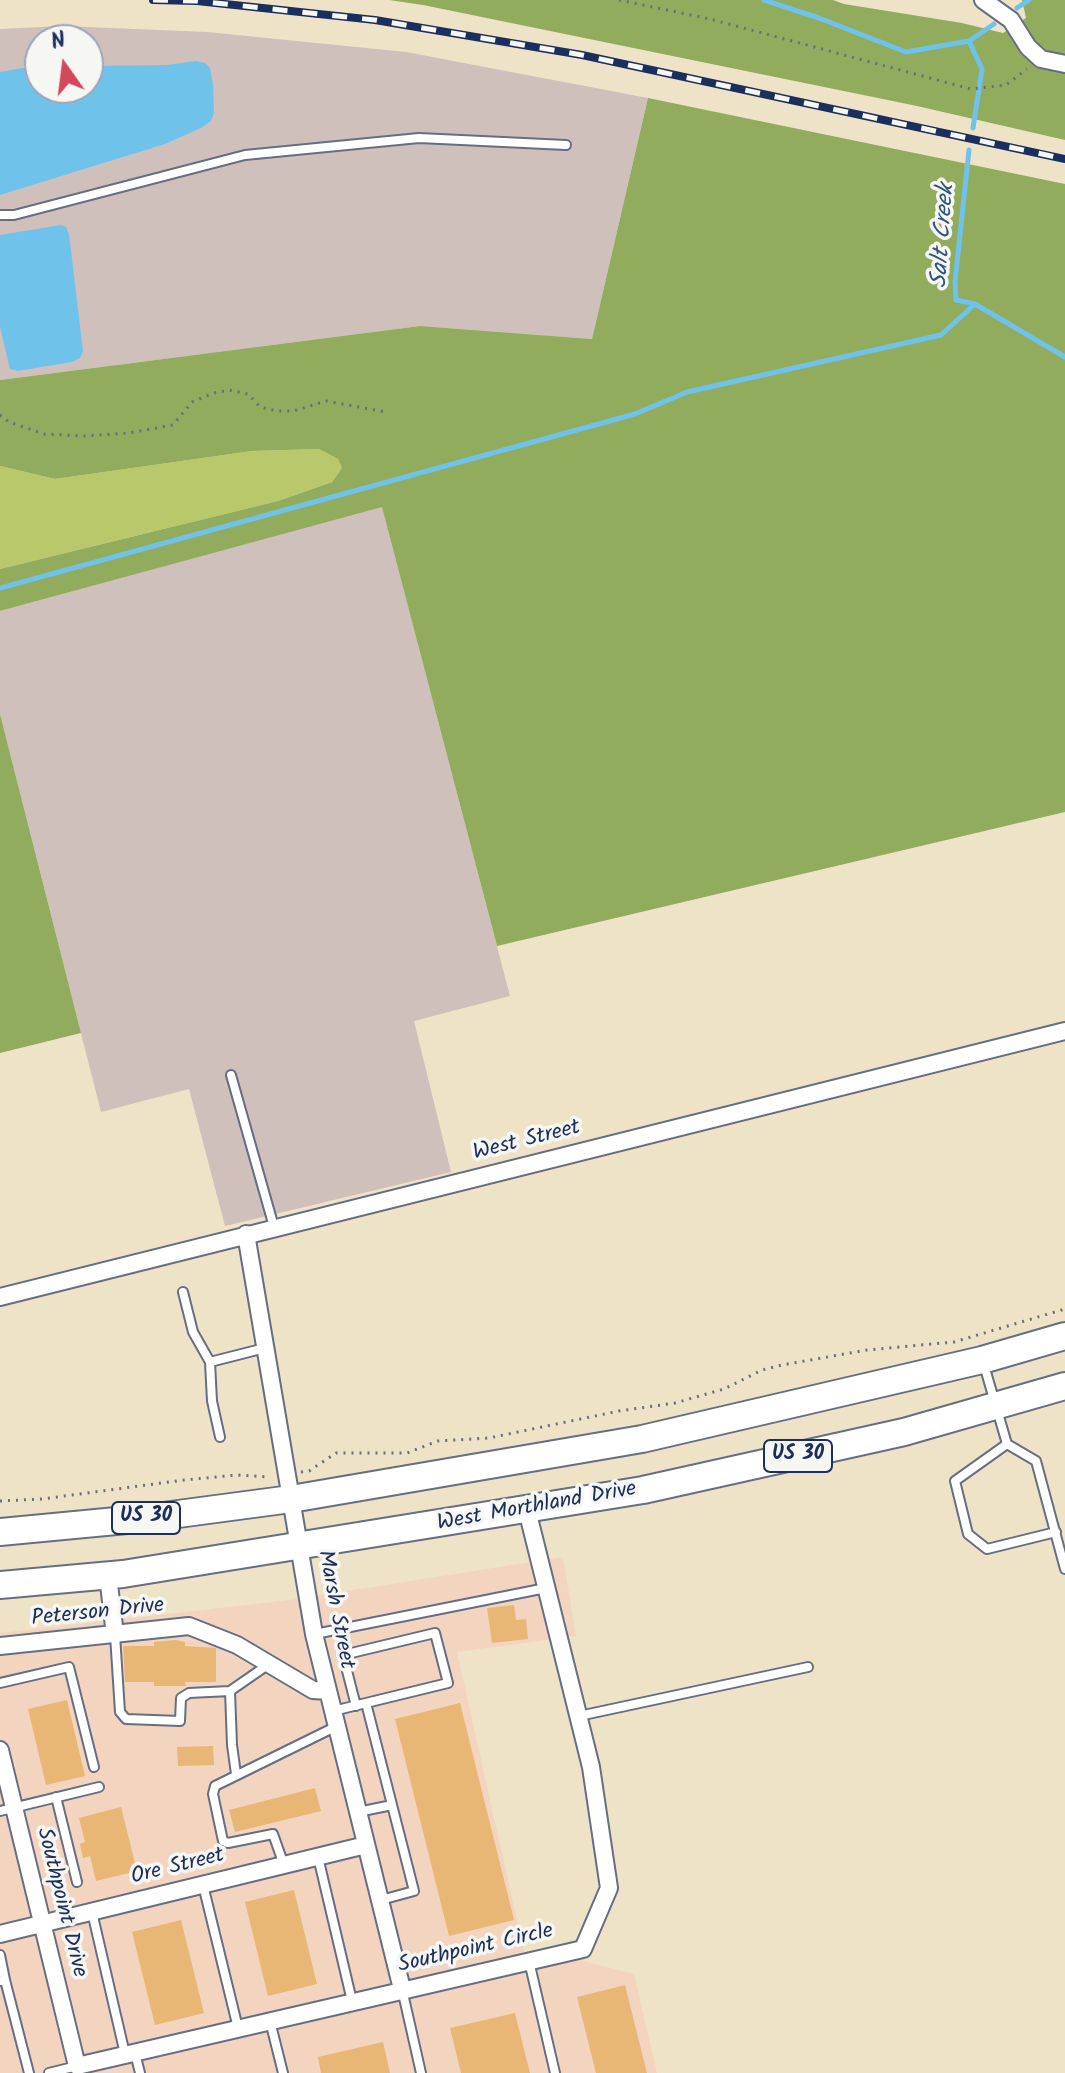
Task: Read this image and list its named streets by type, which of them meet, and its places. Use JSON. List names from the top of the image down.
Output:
{
  "streets": {
    "highway": ["US 30", "West Morthland Drive"],
    "street": [
      "West Street",
      "Marsh Street",
      "Peterson Drive",
      "Ore Street",
      "Southpoint Drive",
      "Southpoint Circle"
    ]
  },
  "crossings": [
    ["West Street", "Marsh Street"],
    ["US 30", "Marsh Street"],
    ["West Morthland Drive", "Marsh Street"],
    ["West Morthland Drive", "Southpoint Circle"],
    ["Marsh Street", "Peterson Drive"],
    ["Marsh Street", "Ore Street"],
    ["Marsh Street", "Southpoint Circle"],
    ["Ore Street", "Southpoint Drive"],
    ["Southpoint Drive", "Southpoint Circle"]
  ],
  "water": ["Salt Creek"],
  "north": "top"
}
